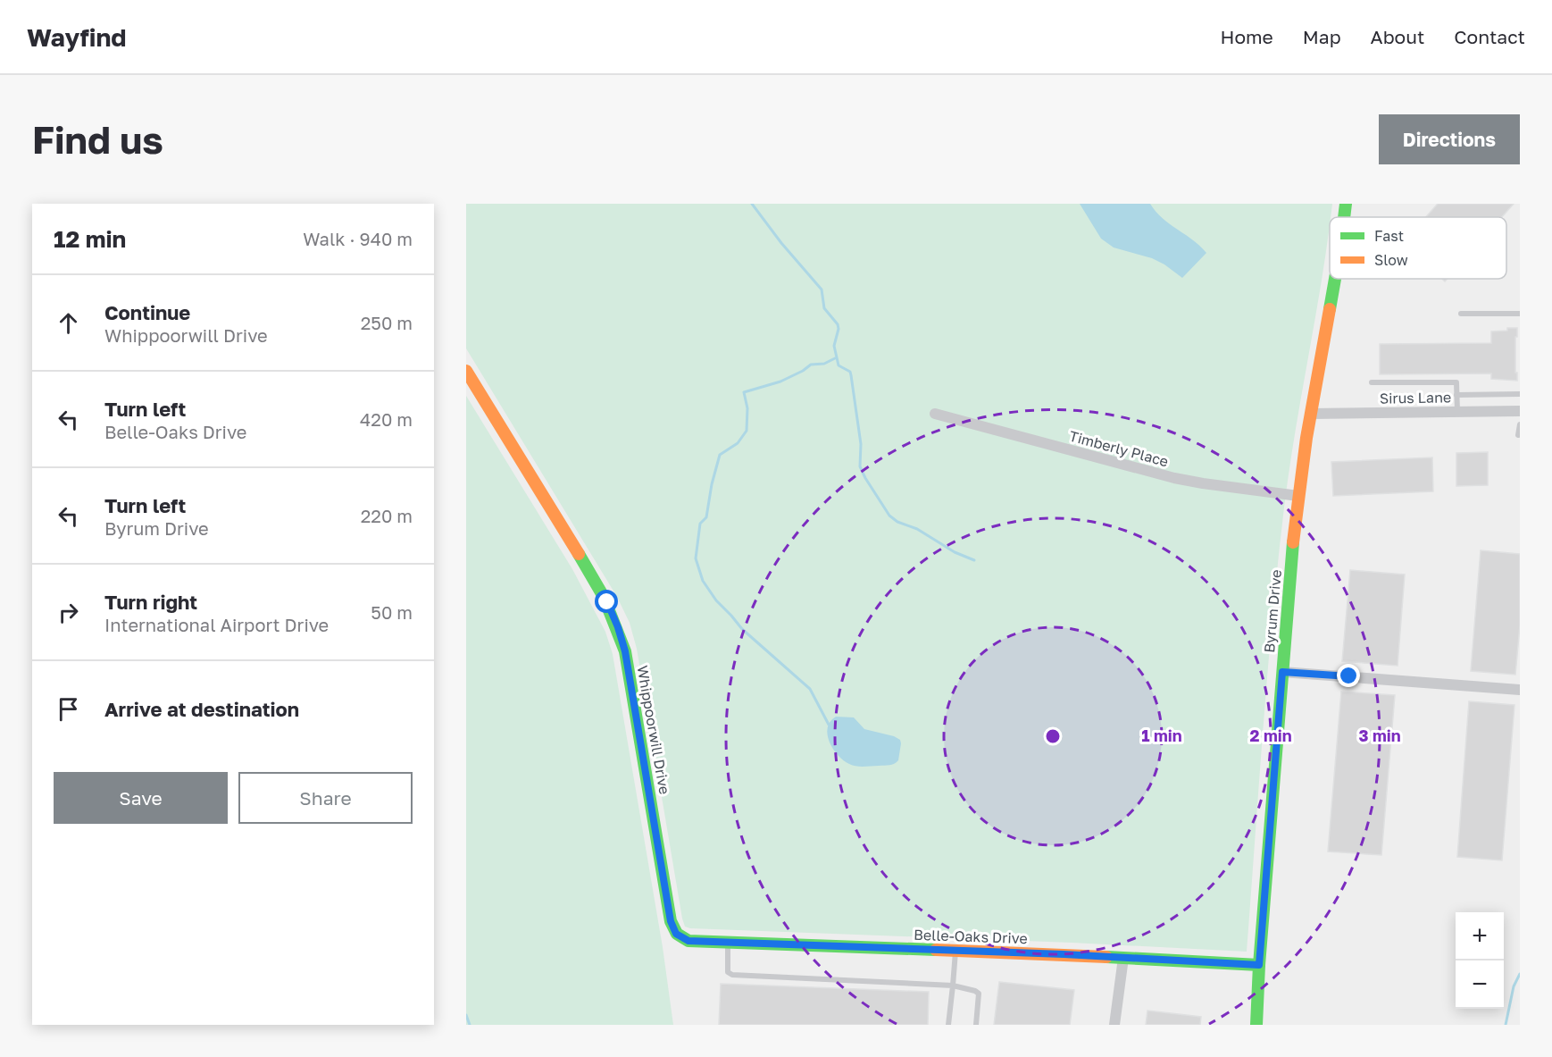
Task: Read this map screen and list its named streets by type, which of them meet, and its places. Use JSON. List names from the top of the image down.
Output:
{
  "streets": {
    "street": [
      "Sirus Lane",
      "Timberly Place",
      "Byrum Drive",
      "Whippoorwill Drive",
      "Belle-Oaks Drive"
    ]
  },
  "crossings": [
    ["Sirus Lane", "Byrum Drive"],
    ["Timberly Place", "Byrum Drive"],
    ["Byrum Drive", "Belle-Oaks Drive"],
    ["Whippoorwill Drive", "Belle-Oaks Drive"]
  ],
  "legend": ["Fast", "Slow"],
  "page": {
    "header": "Wayfind",
    "nav": [
      "Home",
      "Map",
      "About",
      "Contact"
    ],
    "buttons": [
      "Directions",
      ["Save", "Share"]
    ],
    "title": "Find us",
    "heading": ["12 min", "Walk · 940 m"],
    "list": [
      ["Continue", "Whippoorwill Drive", "250 m"],
      ["Turn left", "Belle-Oaks Drive", "420 m"],
      ["Turn left", "Byrum Drive", "220 m"],
      ["Turn right", "International Airport Drive", "50 m"],
      "Arrive at destination"
    ],
    "map_buttons": ["+", "−"]
  },
  "rings": ["1 min", "2 min", "3 min"]
}
